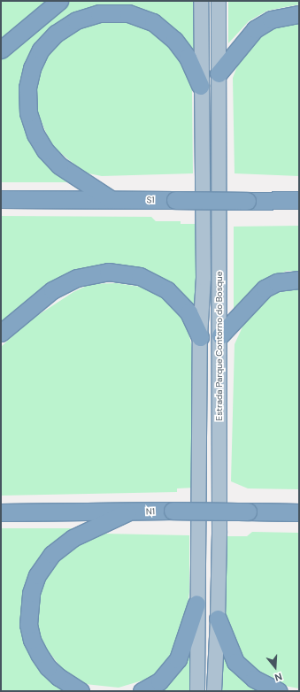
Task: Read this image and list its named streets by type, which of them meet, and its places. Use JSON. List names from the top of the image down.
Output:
{
  "streets": {
    "highway": ["S1", "N1"],
    "main road": ["Estrada Parque Contorno do Bosque"]
  },
  "north": "bottom"
}
